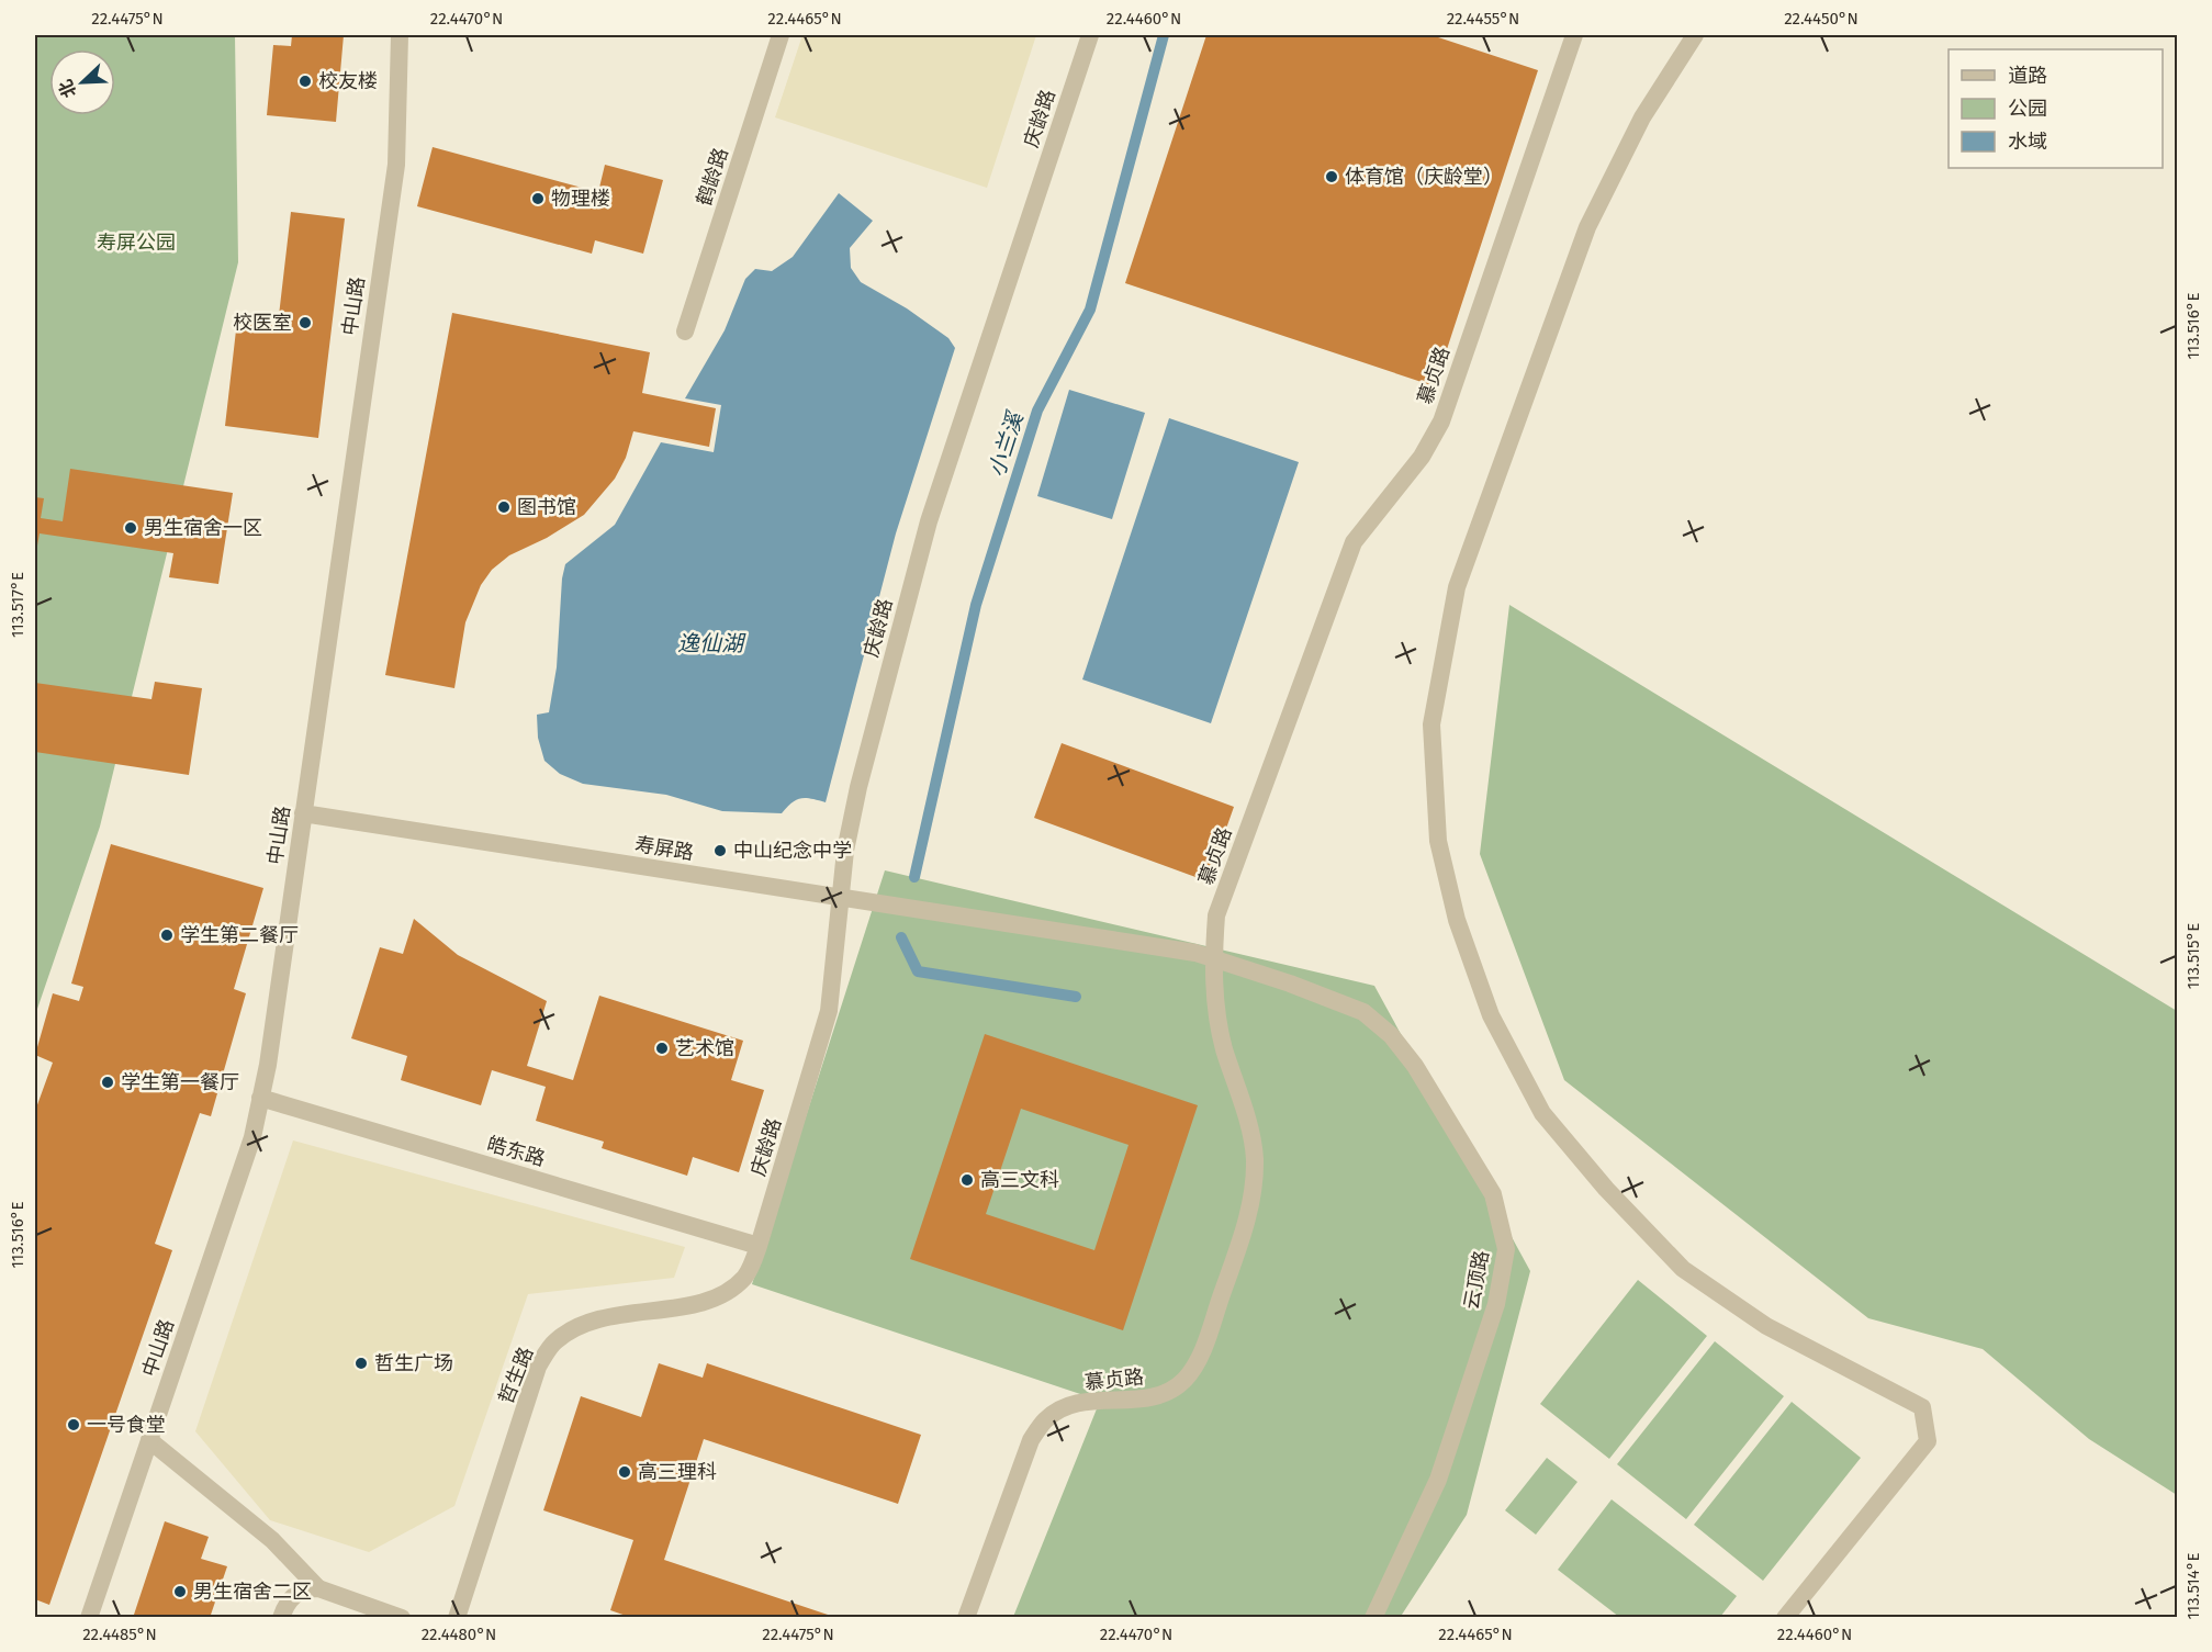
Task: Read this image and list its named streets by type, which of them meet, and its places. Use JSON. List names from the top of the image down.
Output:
{
  "streets": {
    "street": [
      "庆龄路",
      "鹤龄路",
      "中山路",
      "慕贞路",
      "寿屏路",
      "皓东路",
      "云顶路",
      "哲生路"
    ]
  },
  "crossings": [
    ["庆龄路", "寿屏路"],
    ["庆龄路", "皓东路"],
    ["庆龄路", "哲生路"],
    ["中山路", "寿屏路"],
    ["中山路", "皓东路"],
    ["慕贞路", "寿屏路"],
    ["慕贞路", "云顶路"],
    ["寿屏路", "云顶路"],
    ["皓东路", "哲生路"]
  ],
  "water": ["小兰溪", "逸仙湖"],
  "parks": ["寿屏公园"],
  "places": [
    "校友楼",
    "体育馆（庆龄堂）",
    "物理楼",
    "校医室",
    "图书馆",
    "男生宿舍一区",
    "中山纪念中学",
    "学生第二餐厅",
    "艺术馆",
    "学生第一餐厅",
    "高三文科",
    "哲生广场",
    "一号食堂",
    "高三理科",
    "男生宿舍二区"
  ],
  "legend": ["道路", "公园", "水域"],
  "north": "bottom left",
  "coordinates": [
    "22.4475°N",
    "22.4470°N",
    "22.4465°N",
    "22.4460°N",
    "22.4455°N",
    "22.4450°N",
    "113.516°E",
    "113.517°E",
    "113.515°E",
    "113.514°E",
    "22.4485°N",
    "22.4480°N"
  ]
}
